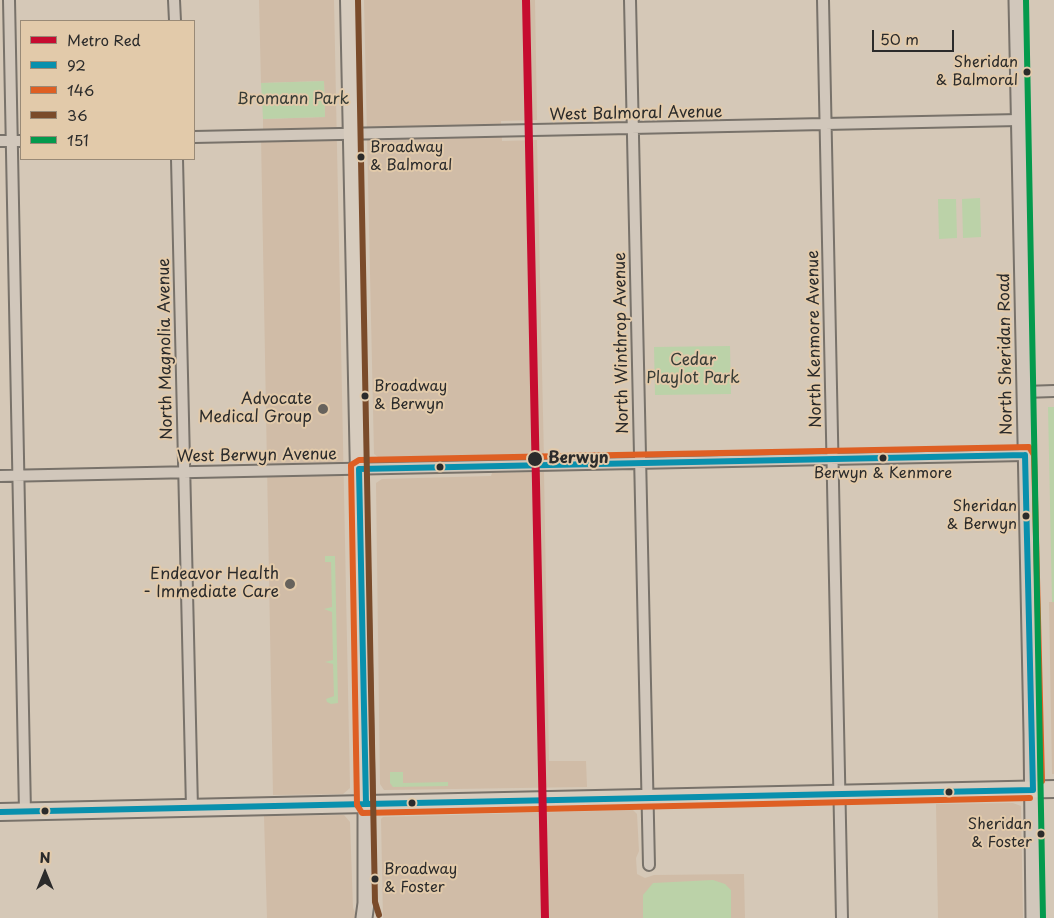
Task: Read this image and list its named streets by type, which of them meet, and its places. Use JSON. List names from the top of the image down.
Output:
{
  "streets": {
    "main road": ["North Sheridan Road"],
    "street": [
      "West Balmoral Avenue",
      "North Kenmore Avenue",
      "North Winthrop Avenue",
      "North Magnolia Avenue",
      "West Berwyn Avenue"
    ]
  },
  "crossings": [
    ["West Balmoral Avenue", "North Kenmore Avenue"],
    ["West Balmoral Avenue", "North Winthrop Avenue"],
    ["West Balmoral Avenue", "North Sheridan Road"],
    ["North Kenmore Avenue", "West Berwyn Avenue"],
    ["North Winthrop Avenue", "West Berwyn Avenue"],
    ["North Magnolia Avenue", "West Berwyn Avenue"],
    ["North Sheridan Road", "West Berwyn Avenue"]
  ],
  "parks": ["Bromann Park", "Cedar Playlot Park"],
  "places": [
    "Sheridan & Balmoral",
    "Broadway & Balmoral",
    "Broadway & Berwyn",
    "Advocate Medical Group",
    "Berwyn & Kenmore",
    "Berwyn",
    "Sheridan & Berwyn",
    "Endeavor Health - Immediate Care",
    "Sheridan & Foster",
    "Broadway & Foster"
  ],
  "lines": [
    "metro line Red",
    "transit line 36",
    "transit line 151",
    "transit line 146",
    "transit line 92"
  ],
  "legend": [
    "Metro Red",
    "92",
    "146",
    "36",
    "151"
  ],
  "scale_bar": "50 m",
  "north": "top"
}
